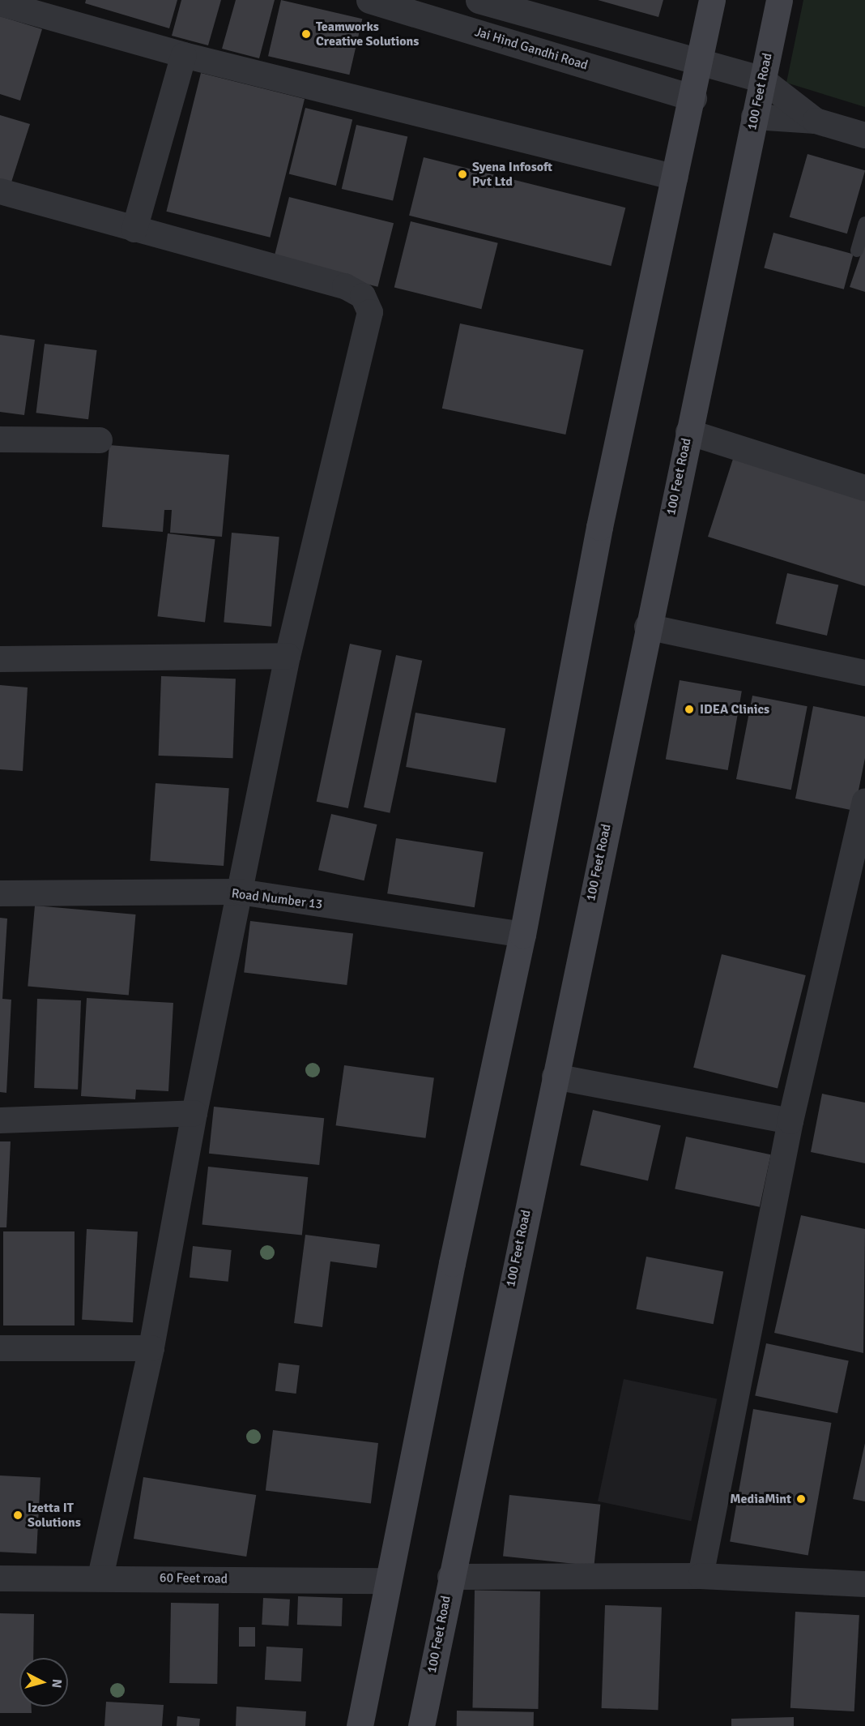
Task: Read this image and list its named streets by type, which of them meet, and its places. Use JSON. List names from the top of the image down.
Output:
{
  "streets": {
    "main road": ["100 Feet Road"],
    "street": ["Jai Hind Gandhi Road", "Road Number 13", "60 Feet road"]
  },
  "places": [
    "Teamworks Creative Solutions",
    "Syena Infosoft Pvt Ltd",
    "IDEA Clinics",
    "MediaMint",
    "Izetta IT Solutions"
  ],
  "north": "right"
}
